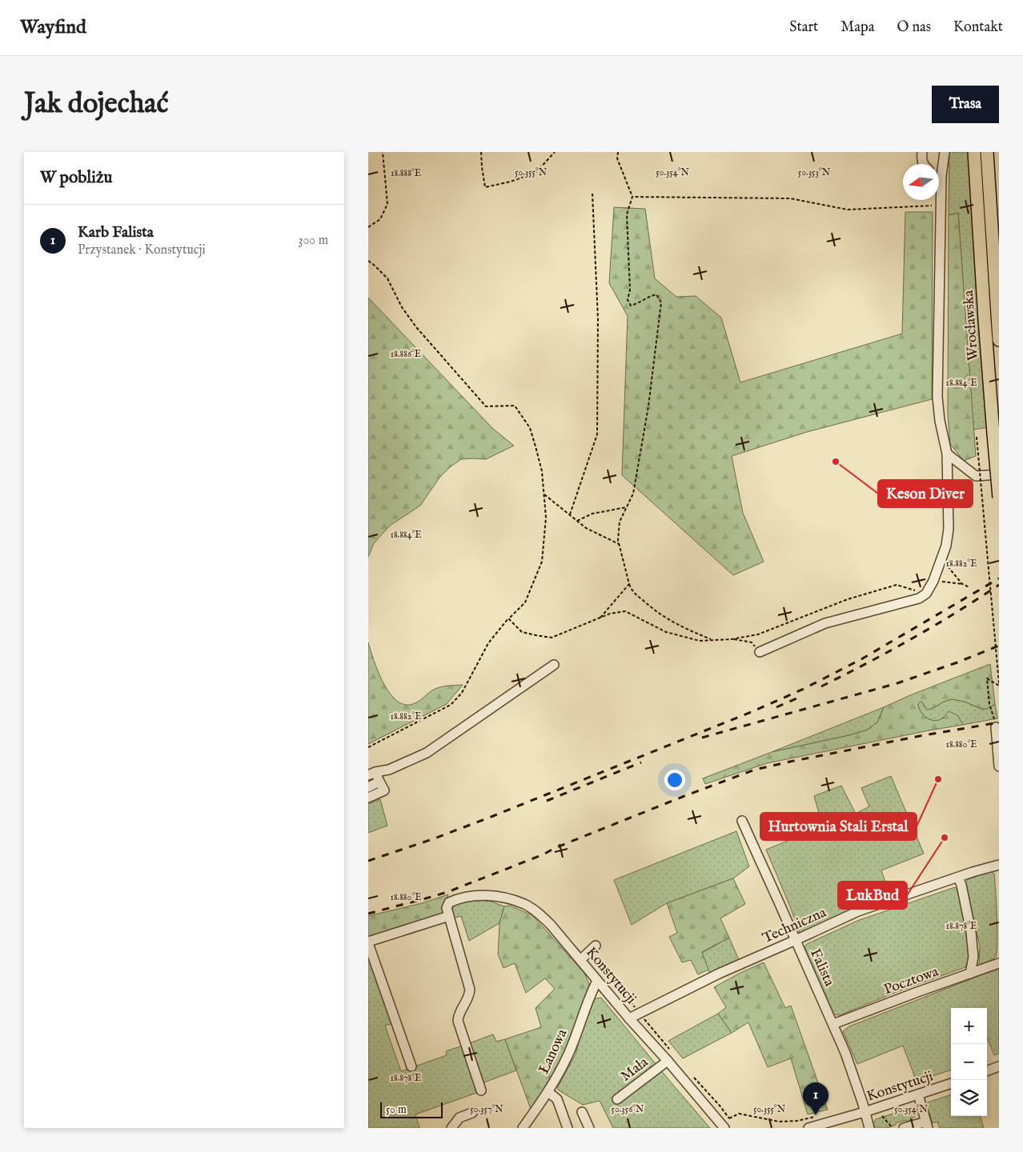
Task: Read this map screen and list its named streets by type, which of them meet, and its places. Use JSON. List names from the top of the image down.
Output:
{
  "streets": {
    "main road": ["Wrocławska"],
    "street": [
      "Techniczna",
      "Falista",
      "Konstytucji",
      "Pocztowa",
      "Łanowa",
      "Mała"
    ]
  },
  "crossings": [
    ["Techniczna", "Falista"],
    ["Techniczna", "Konstytucji"],
    ["Falista", "Konstytucji"],
    ["Falista", "Pocztowa"],
    ["Konstytucji", "Łanowa"],
    ["Konstytucji", "Mała"]
  ],
  "places": ["Keson Diver", "Hurtownia Stali Erstal", "LukBud"],
  "scale_bar": "50 m",
  "north": "left",
  "page": {
    "header": "Wayfind",
    "nav": [
      "Start",
      "Mapa",
      "O nas",
      "Kontakt"
    ],
    "buttons": "Trasa",
    "title": "Jak dojechać",
    "heading": "W pobliżu",
    "list": [
      {
        "mark": "1",
        "name": "Karb Falista",
        "note": "Przystanek · Konstytucji",
        "value": "300 m"
      }
    ],
    "map_buttons": ["+", "−"],
    "pins": "1",
    "scale": "50 m"
  },
  "coordinates": [
    "50.355°N",
    "50.354°N",
    "50.353°N",
    "18.888°E",
    "18.886°E",
    "18.884°E",
    "18.882°E",
    "18.880°E",
    "18.878°E",
    "50.357°N",
    "50.356°N"
  ]
}
